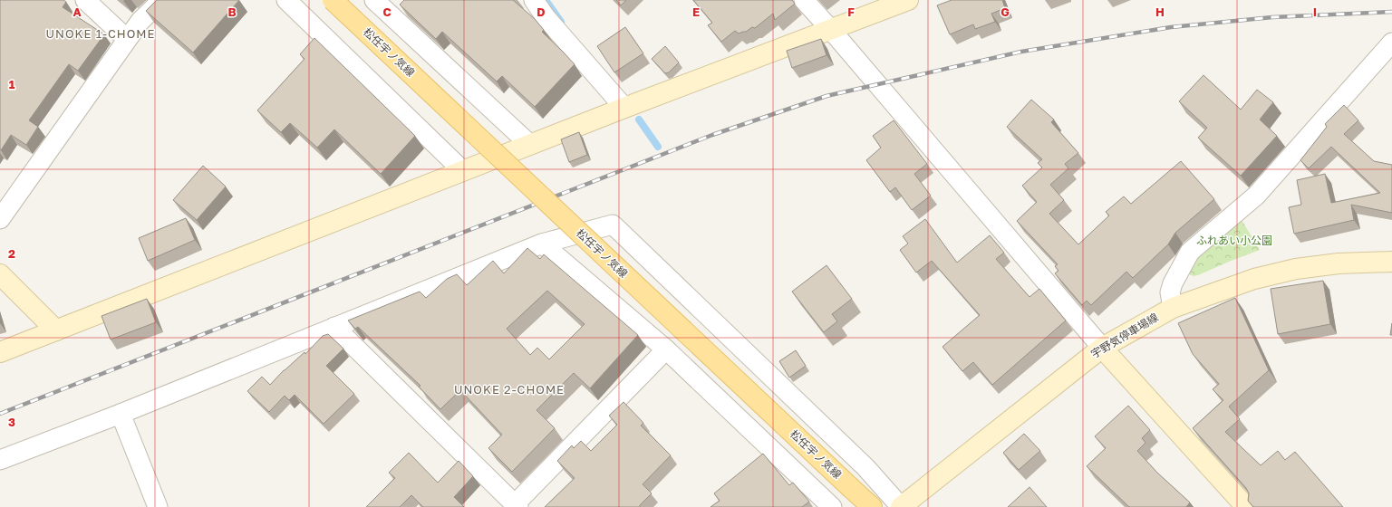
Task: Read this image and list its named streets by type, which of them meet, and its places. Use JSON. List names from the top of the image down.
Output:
{
  "streets": {
    "main road": ["松任宇ノ気線"],
    "street": ["宇野気停車場線"]
  },
  "districts": ["UNOKE 1-CHOME", "UNOKE 2-CHOME"],
  "parks": ["ふれあい小公園"],
  "grid": {
    "columns": [
      "A",
      "B",
      "C",
      "D",
      "E",
      "F",
      "G",
      "H",
      "I"
    ],
    "rows": ["1", "2", "3"]
  }
}
